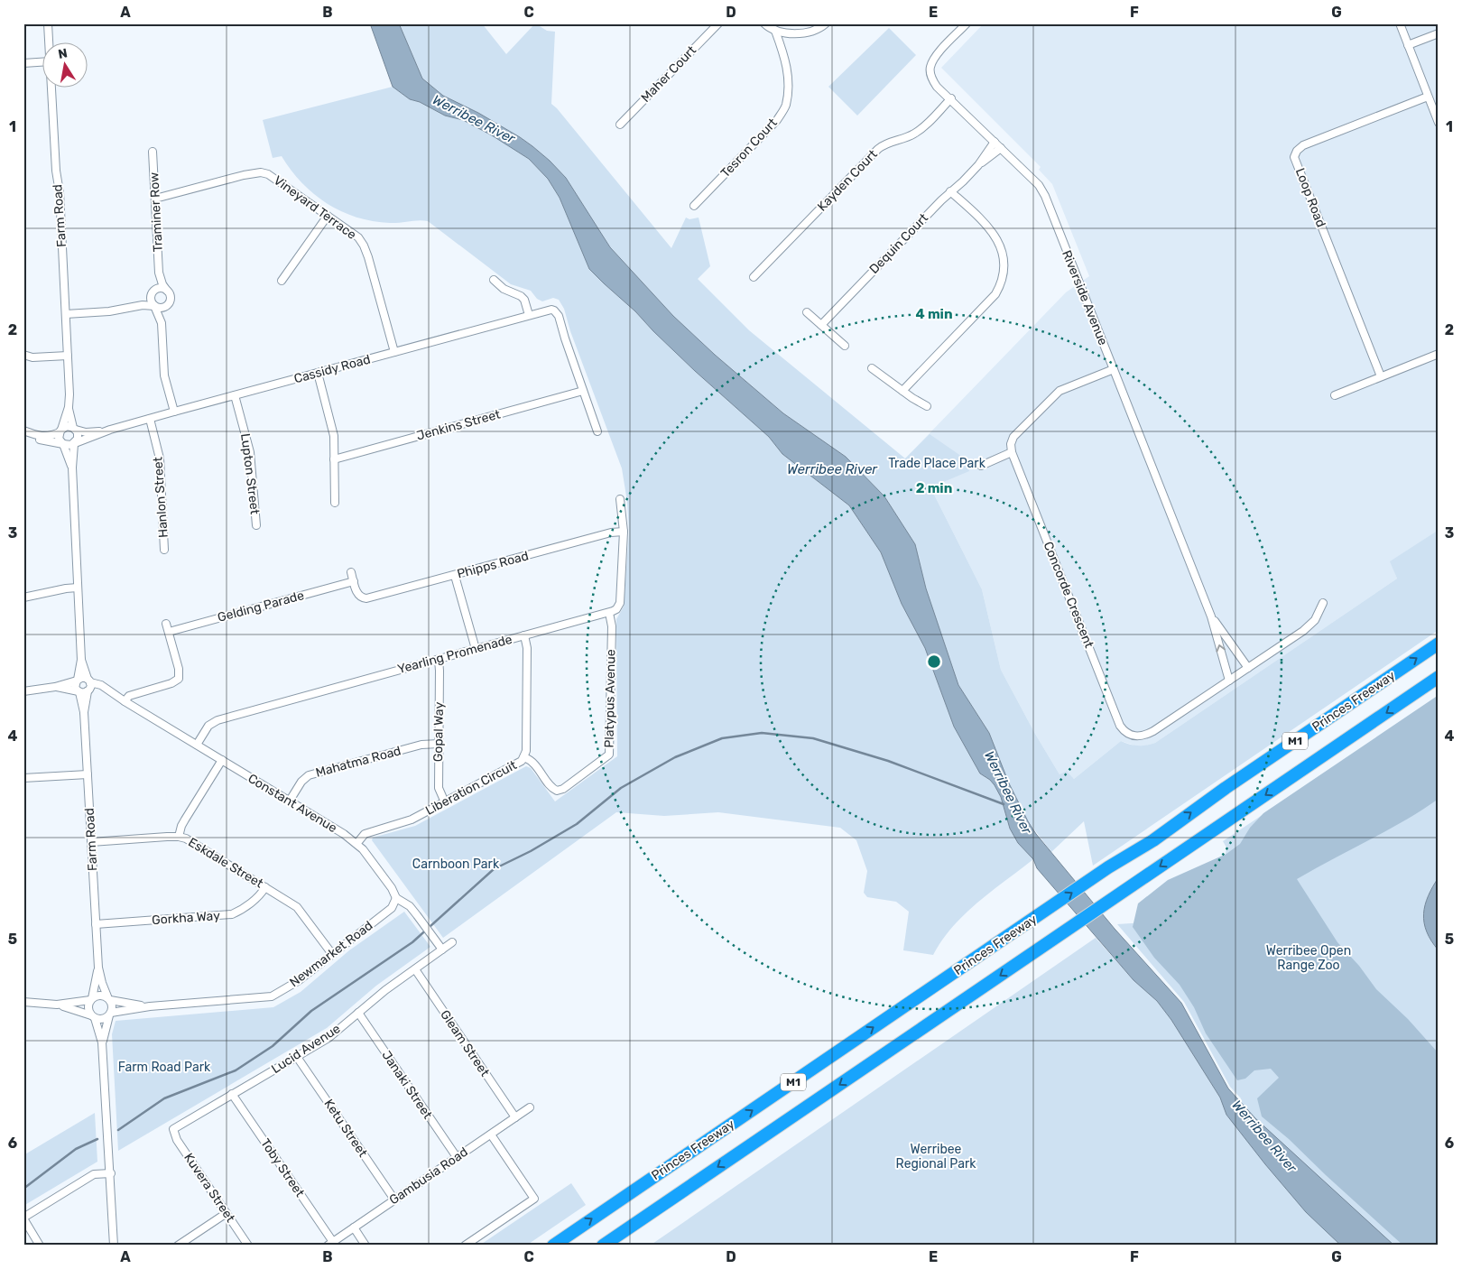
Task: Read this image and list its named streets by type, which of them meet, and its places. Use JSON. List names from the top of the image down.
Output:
{
  "streets": {
    "highway": ["Princes Freeway", "M1"],
    "street": [
      "Maher Court",
      "Tesron Court",
      "Kayden Court",
      "Loop Road",
      "Vineyard Terrace",
      "Traminer Row",
      "Farm Road",
      "Dequin Court",
      "Riverside Avenue",
      "Cassidy Road",
      "Jenkins Street",
      "Lupton Street",
      "Hanlon Street",
      "Phipps Road",
      "Concorde Crescent",
      "Gelding Parade",
      "Yearling Promenade",
      "Platypus Avenue",
      "Gopal Way",
      "Mahatma Road",
      "Liberation Circuit",
      "Constant Avenue",
      "Eskdale Street",
      "Gorkha Way",
      "Newmarket Road",
      "Gleam Street",
      "Lucid Avenue",
      "Janaki Street",
      "Ketu Street",
      "Toby Street",
      "Gambusia Road",
      "Kuvera Street"
    ]
  },
  "crossings": [
    ["Kayden Court", "Riverside Avenue"],
    ["Vineyard Terrace", "Traminer Row"],
    ["Vineyard Terrace", "Cassidy Road"],
    ["Farm Road", "Cassidy Road"],
    ["Farm Road", "Constant Avenue"],
    ["Farm Road", "Eskdale Street"],
    ["Farm Road", "Gorkha Way"],
    ["Farm Road", "Newmarket Road"],
    ["Dequin Court", "Riverside Avenue"],
    ["Riverside Avenue", "Concorde Crescent"],
    ["Cassidy Road", "Jenkins Street"],
    ["Cassidy Road", "Lupton Street"],
    ["Cassidy Road", "Hanlon Street"],
    ["Phipps Road", "Gelding Parade"],
    ["Yearling Promenade", "Platypus Avenue"],
    ["Yearling Promenade", "Gopal Way"],
    ["Yearling Promenade", "Liberation Circuit"],
    ["Yearling Promenade", "Constant Avenue"],
    ["Platypus Avenue", "Liberation Circuit"],
    ["Gopal Way", "Mahatma Road"],
    ["Gopal Way", "Liberation Circuit"],
    ["Mahatma Road", "Constant Avenue"],
    ["Liberation Circuit", "Constant Avenue"],
    ["Constant Avenue", "Newmarket Road"],
    ["Eskdale Street", "Gorkha Way"],
    ["Eskdale Street", "Newmarket Road"],
    ["Gleam Street", "Lucid Avenue"],
    ["Gleam Street", "Gambusia Road"],
    ["Lucid Avenue", "Janaki Street"],
    ["Lucid Avenue", "Ketu Street"],
    ["Lucid Avenue", "Toby Street"],
    ["Lucid Avenue", "Kuvera Street"],
    ["Janaki Street", "Gambusia Road"],
    ["Ketu Street", "Gambusia Road"],
    ["Toby Street", "Gambusia Road"]
  ],
  "water": ["Werribee River"],
  "parks": [
    "Trade Place Park",
    "Carnboon Park",
    "Werribee Open Range Zoo",
    "Farm Road Park",
    "Werribee Regional Park"
  ],
  "north": "top",
  "grid": {
    "columns": [
      "A",
      "B",
      "C",
      "D",
      "E",
      "F",
      "G"
    ],
    "rows": [
      "1",
      "2",
      "3",
      "4",
      "5",
      "6"
    ]
  },
  "rings": ["4 min", "2 min"]
}
